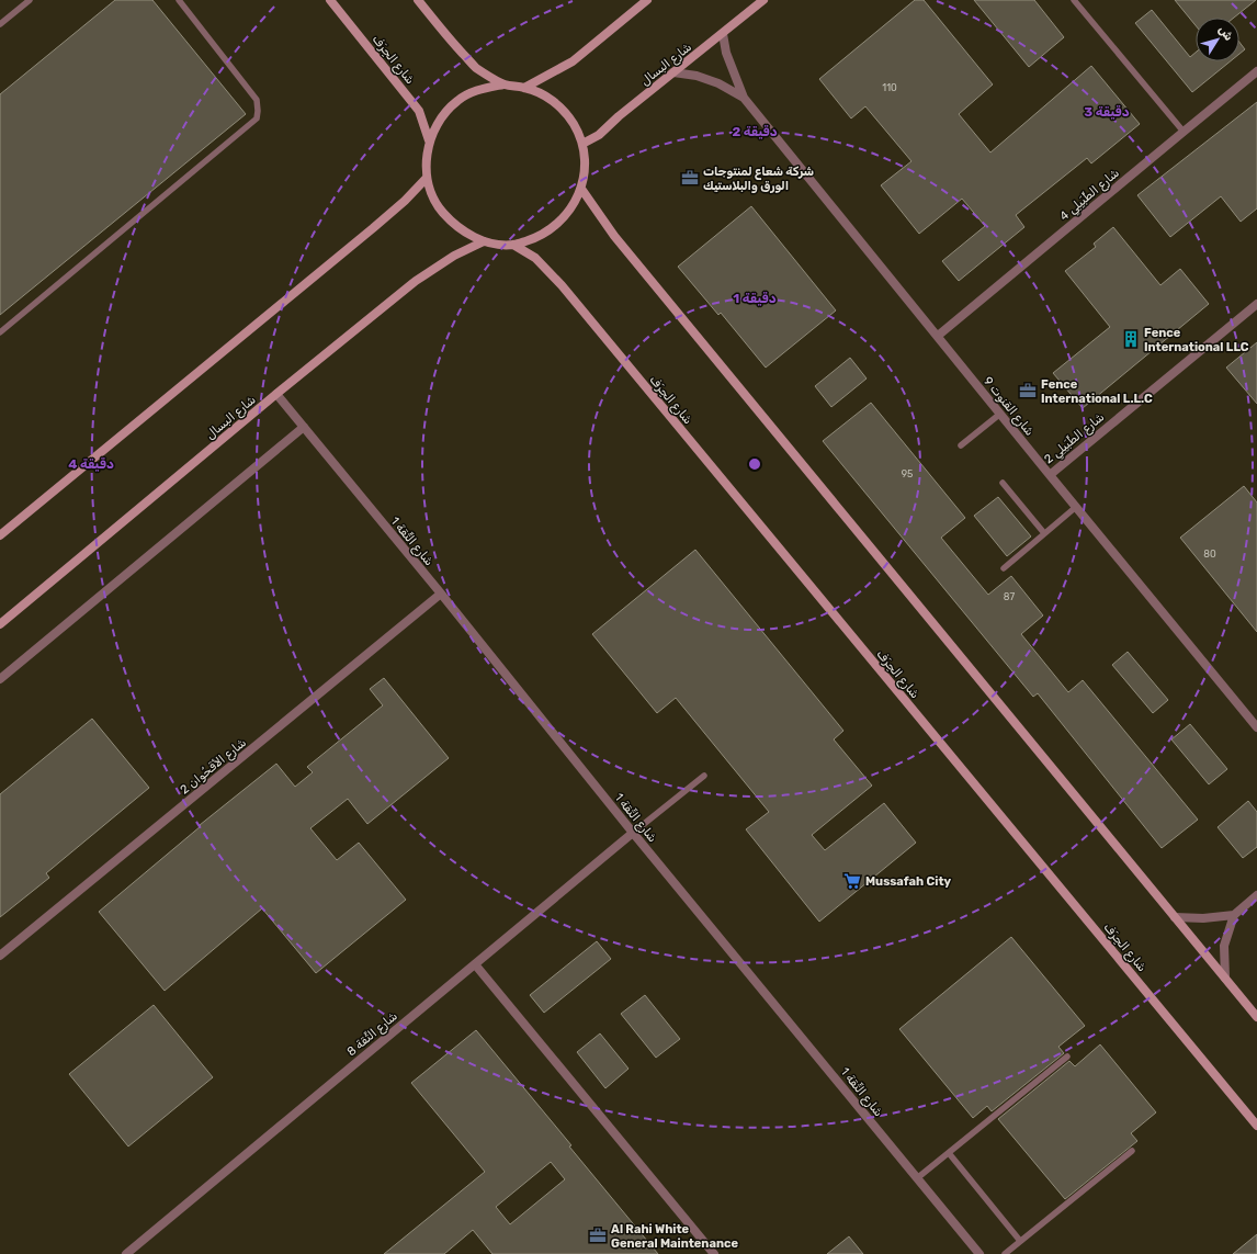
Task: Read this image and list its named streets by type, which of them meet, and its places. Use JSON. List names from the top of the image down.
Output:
{
  "streets": {
    "street": [
      "شارع الحِرَف",
      "شارع البسال",
      "شارع الطِّبَيلِي 4",
      "شارع القنوت 9",
      "شارع الطِّبَيلِي 2",
      "شارع الثِّقة 1",
      "شارع الأقحُوان 2",
      "شارع الثِّقة 8"
    ]
  },
  "crossings": [
    ["شارع البسال", "شارع القنوت 9"],
    ["شارع البسال", "شارع الثِّقة 1"],
    ["شارع الطِّبَيلِي 4", "شارع القنوت 9"],
    ["شارع القنوت 9", "شارع الطِّبَيلِي 2"],
    ["شارع الثِّقة 1", "شارع الأقحُوان 2"],
    ["شارع الثِّقة 1", "شارع الثِّقة 8"]
  ],
  "places": {
    "office": ["شركة شعاع لمنتوجات الورق والبلاستيك", "Fence International L.L.C", "Al Rahi White General Maintenance"],
    "building": ["Fence International LLC"],
    "supermarket": ["Mussafah City"]
  },
  "house_numbers": [
    "110",
    "95",
    "80",
    "87"
  ],
  "north": "top right",
  "rings": [
    "3 دقيقة",
    "2 دقيقة",
    "1 دقيقة",
    "4 دقيقة"
  ]
}
